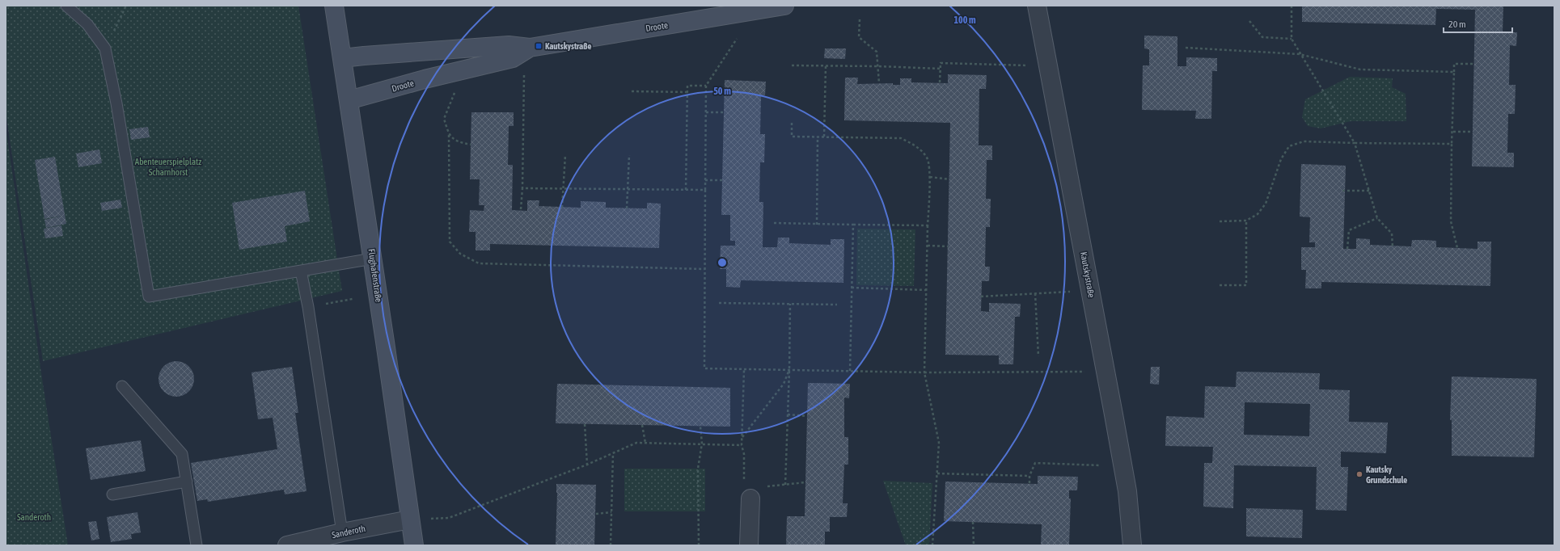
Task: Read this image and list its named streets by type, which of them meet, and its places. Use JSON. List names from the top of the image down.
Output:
{
  "streets": {
    "street": [
      "Droote",
      "Kautskystraße",
      "Flughafenstraße",
      "Sanderoth"
    ]
  },
  "crossings": [
    ["Droote", "Flughafenstraße"],
    ["Flughafenstraße", "Sanderoth"]
  ],
  "parks": ["Abenteuerspielplatz Scharnhorst", "Sanderoth"],
  "places": {
    "transit": ["Kautskystraße"],
    "other": ["Kautsky Grundschule"]
  },
  "scale_bar": "20 m",
  "rings": ["100 m", "50 m"]
}
